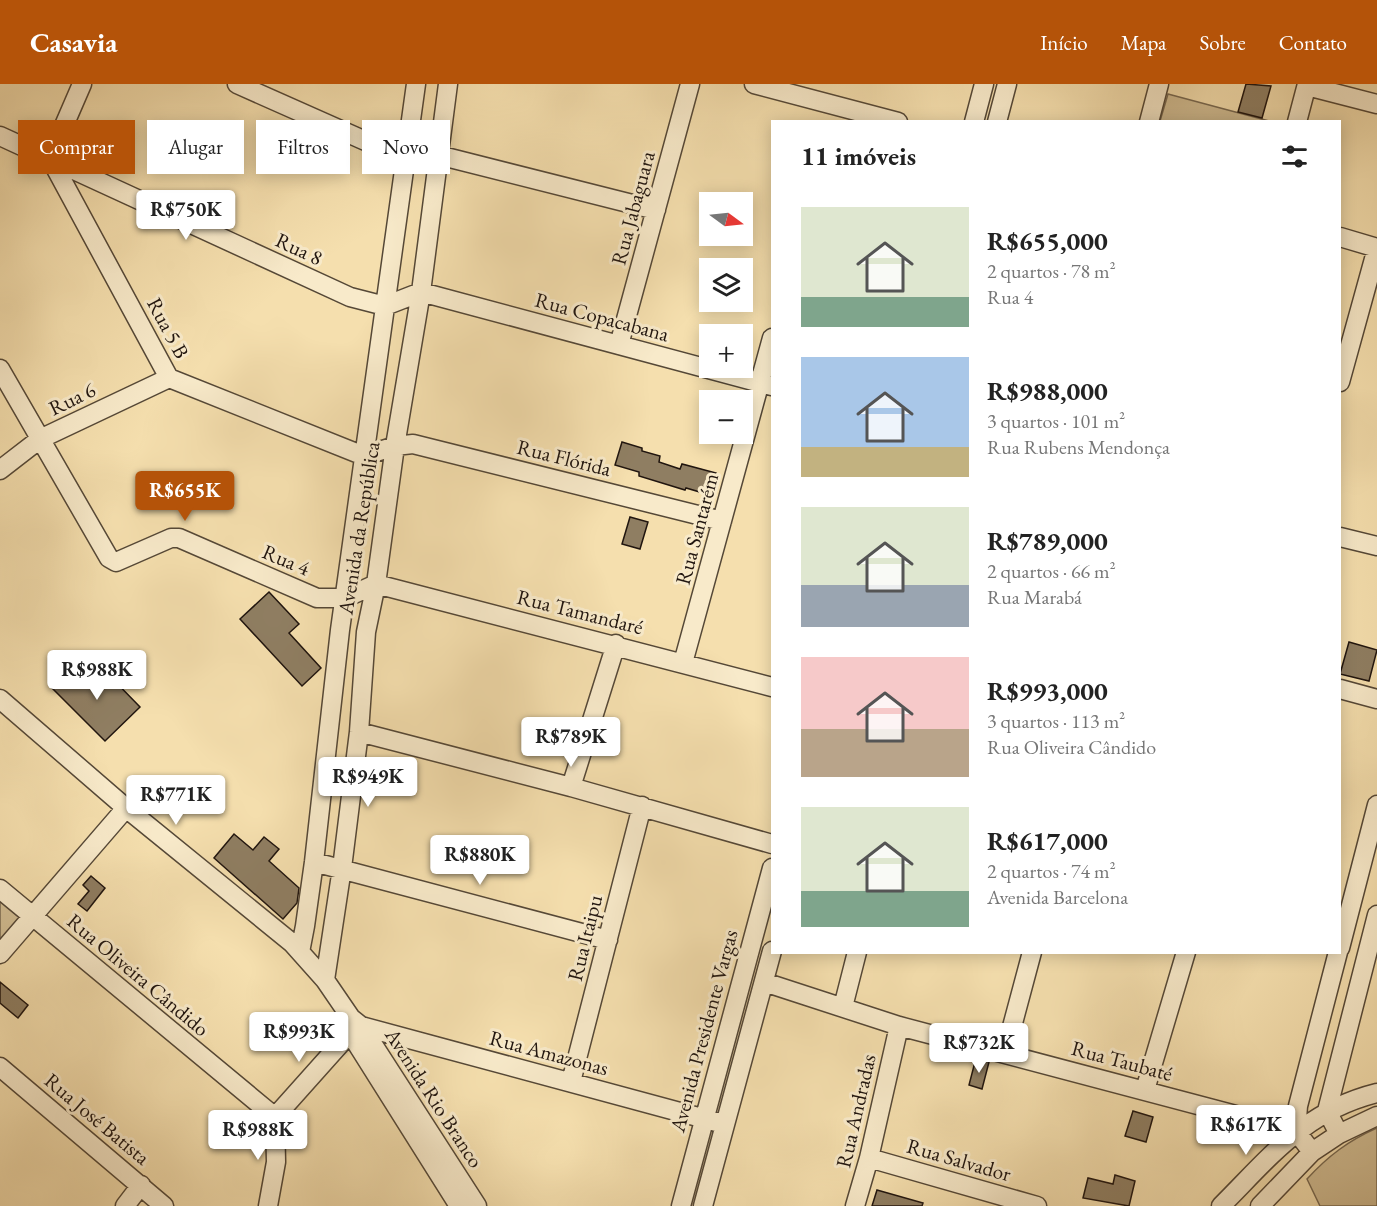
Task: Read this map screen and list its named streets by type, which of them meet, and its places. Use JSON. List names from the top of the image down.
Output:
{
  "streets": {
    "street": [
      "Rua Jabaguara",
      "Rua 8",
      "Rua Copacabana",
      "Rua 5 B",
      "Rua 6",
      "Rua Flórida",
      "Avenida da República",
      "Rua Santarém",
      "Rua 4",
      "Rua Tamandaré",
      "Rua Itaipu",
      "Rua Oliveira Cândido",
      "Avenida Presidente Vargas",
      "Rua Amazonas",
      "Rua Taubaté",
      "Avenida Rio Branco",
      "Rua Andradas",
      "Rua José Batista",
      "Rua Salvador"
    ]
  },
  "crossings": [
    ["Rua Jabaguara", "Rua Copacabana"],
    ["Rua 8", "Avenida da República"],
    ["Rua Copacabana", "Avenida da República"],
    ["Rua Copacabana", "Rua Santarém"],
    ["Rua 5 B", "Rua 6"],
    ["Rua 5 B", "Avenida da República"],
    ["Rua 6", "Rua 4"],
    ["Rua Flórida", "Avenida da República"],
    ["Rua Flórida", "Rua Santarém"],
    ["Avenida da República", "Rua 4"],
    ["Avenida da República", "Rua Tamandaré"],
    ["Avenida da República", "Avenida Rio Branco"],
    ["Rua Santarém", "Rua Tamandaré"],
    ["Rua 4", "Rua Tamandaré"],
    ["Rua Itaipu", "Rua Amazonas"],
    ["Avenida Presidente Vargas", "Rua Amazonas"],
    ["Avenida Presidente Vargas", "Rua Taubaté"],
    ["Rua Amazonas", "Avenida Rio Branco"],
    ["Rua Taubaté", "Rua Andradas"],
    ["Rua Andradas", "Rua Salvador"]
  ],
  "north": "right",
  "page": {
    "header": "Casavia",
    "nav": [
      "Início",
      "Mapa",
      "Sobre",
      "Contato"
    ],
    "chip": [
      "Comprar",
      "Alugar",
      "Filtros",
      "Novo"
    ],
    "heading": "11 imóveis",
    "price": [
      "R$750K",
      "R$655K",
      "R$988K",
      "R$789K",
      "R$949K",
      "R$771K",
      "R$880K",
      "R$993K",
      "R$732K",
      "R$617K",
      "R$988K"
    ],
    "map_buttons": ["+", "−"],
    "list": [
      {
        "name": "R$655,000",
        "note": "2 quartos · 78 m² · Rua 4"
      },
      {
        "name": "R$988,000",
        "note": "3 quartos · 101 m² · Rua Rubens Mendonça"
      },
      {
        "name": "R$789,000",
        "note": "2 quartos · 66 m² · Rua Marabá"
      },
      {
        "name": "R$993,000",
        "note": "3 quartos · 113 m² · Rua Oliveira Cândido"
      },
      {
        "name": "R$617,000",
        "note": "2 quartos · 74 m² · Avenida Barcelona"
      }
    ]
  }
}
